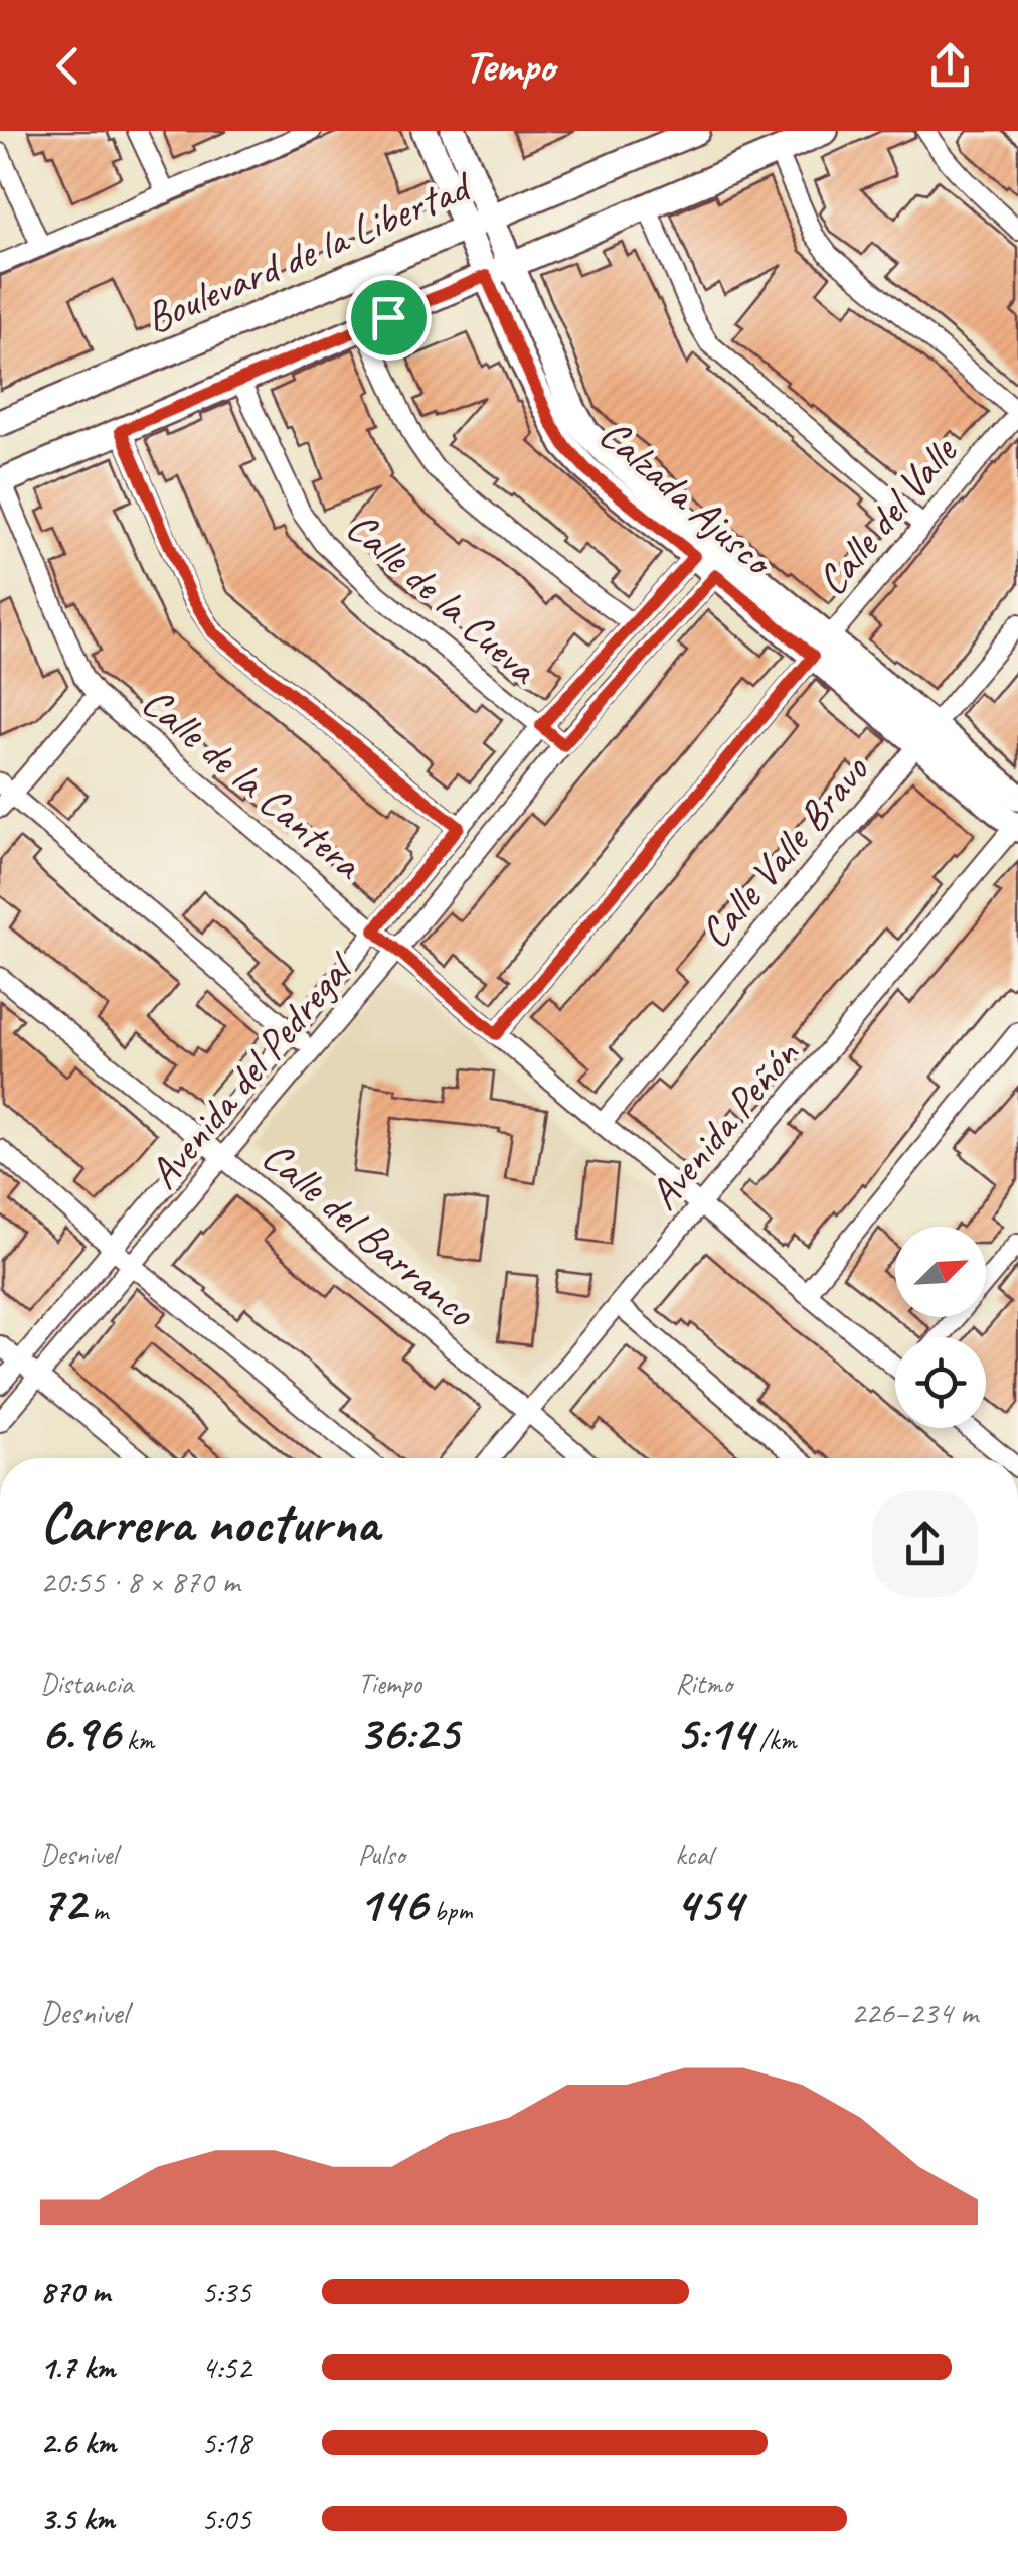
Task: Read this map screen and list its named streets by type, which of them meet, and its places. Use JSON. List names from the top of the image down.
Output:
{
  "streets": {
    "street": [
      "Boulevard de la Libertad",
      "Calzada Ajusco",
      "Calle del Valle",
      "Calle de la Cueva",
      "Calle de la Cantera",
      "Calle Valle Bravo",
      "Avenida del Pedregal",
      "Avenida Peñón",
      "Calle del Barranco"
    ]
  },
  "crossings": [
    ["Boulevard de la Libertad", "Calzada Ajusco"],
    ["Calzada Ajusco", "Calle del Valle"],
    ["Calzada Ajusco", "Calle Valle Bravo"],
    ["Calzada Ajusco", "Avenida del Pedregal"],
    ["Calzada Ajusco", "Avenida Peñón"],
    ["Calle del Valle", "Calle de la Cantera"],
    ["Calle de la Cueva", "Avenida del Pedregal"],
    ["Calle de la Cantera", "Calle Valle Bravo"],
    ["Calle de la Cantera", "Avenida del Pedregal"],
    ["Calle de la Cantera", "Avenida Peñón"],
    ["Avenida del Pedregal", "Calle del Barranco"],
    ["Avenida Peñón", "Calle del Barranco"]
  ],
  "north": "top right",
  "page": {
    "header": "Tempo",
    "heading": ["Carrera nocturna", "20:55 · 8 × 870 m"],
    "stats": [
      ["Distancia", "6.96 km"],
      ["Tiempo", "36:25"],
      ["Ritmo", "5:14 /km"],
      ["Desnivel", "72 m"],
      ["Pulso", "146 bpm"],
      ["kcal", "454"]
    ],
    "chart": ["Desnivel", "226–234 m"],
    "list": [
      {
        "name": "870 m",
        "note": "5:35"
      },
      {
        "name": "1.7 km",
        "note": "4:52"
      },
      {
        "name": "2.6 km",
        "note": "5:18"
      },
      {
        "name": "3.5 km",
        "note": "5:05"
      }
    ]
  }
}
